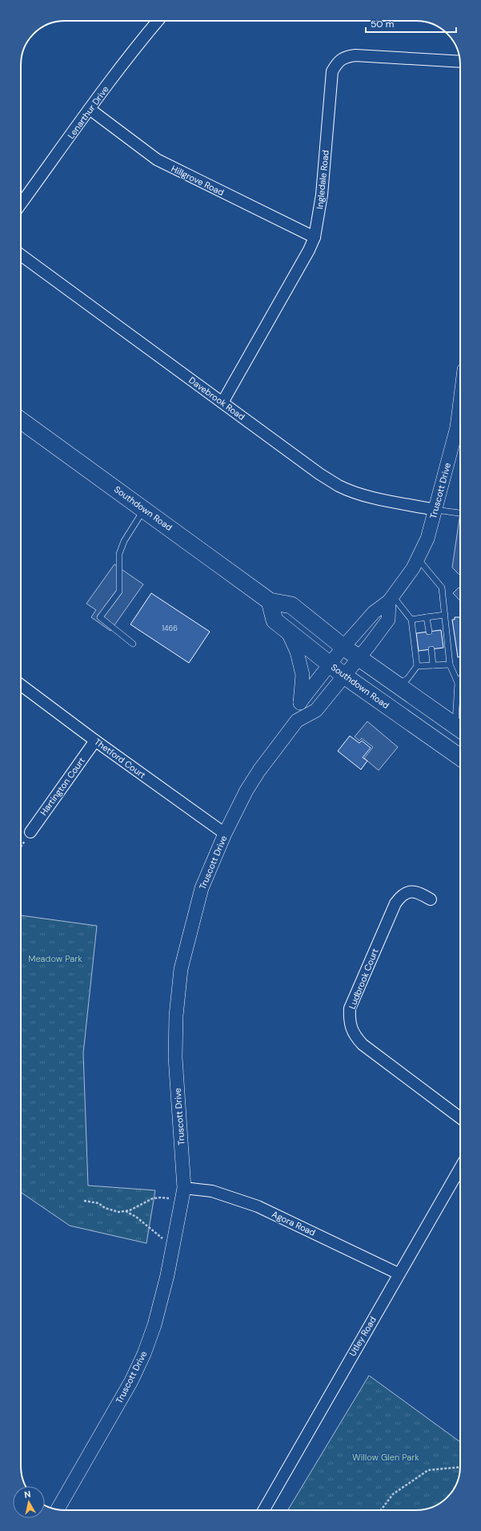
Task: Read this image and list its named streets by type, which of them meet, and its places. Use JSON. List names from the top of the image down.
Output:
{
  "streets": {
    "main road": ["Southdown Road"],
    "street": [
      "Lenarthur Drive",
      "Ingledale Road",
      "Hillgrove Road",
      "Davebrook Road",
      "Truscott Drive",
      "Thetford Court",
      "Hartington Court",
      "Ludbrook Court",
      "Agora Road",
      "Utley Road"
    ]
  },
  "crossings": [
    ["Lenarthur Drive", "Hillgrove Road"],
    ["Ingledale Road", "Hillgrove Road"],
    ["Ingledale Road", "Davebrook Road"],
    ["Davebrook Road", "Truscott Drive"],
    ["Truscott Drive", "Southdown Road"],
    ["Truscott Drive", "Thetford Court"],
    ["Truscott Drive", "Agora Road"],
    ["Thetford Court", "Hartington Court"],
    ["Agora Road", "Utley Road"]
  ],
  "parks": ["Meadow Park", "Willow Glen Park"],
  "house_numbers": ["1466"],
  "scale_bar": "50 m",
  "north": "top"
}
